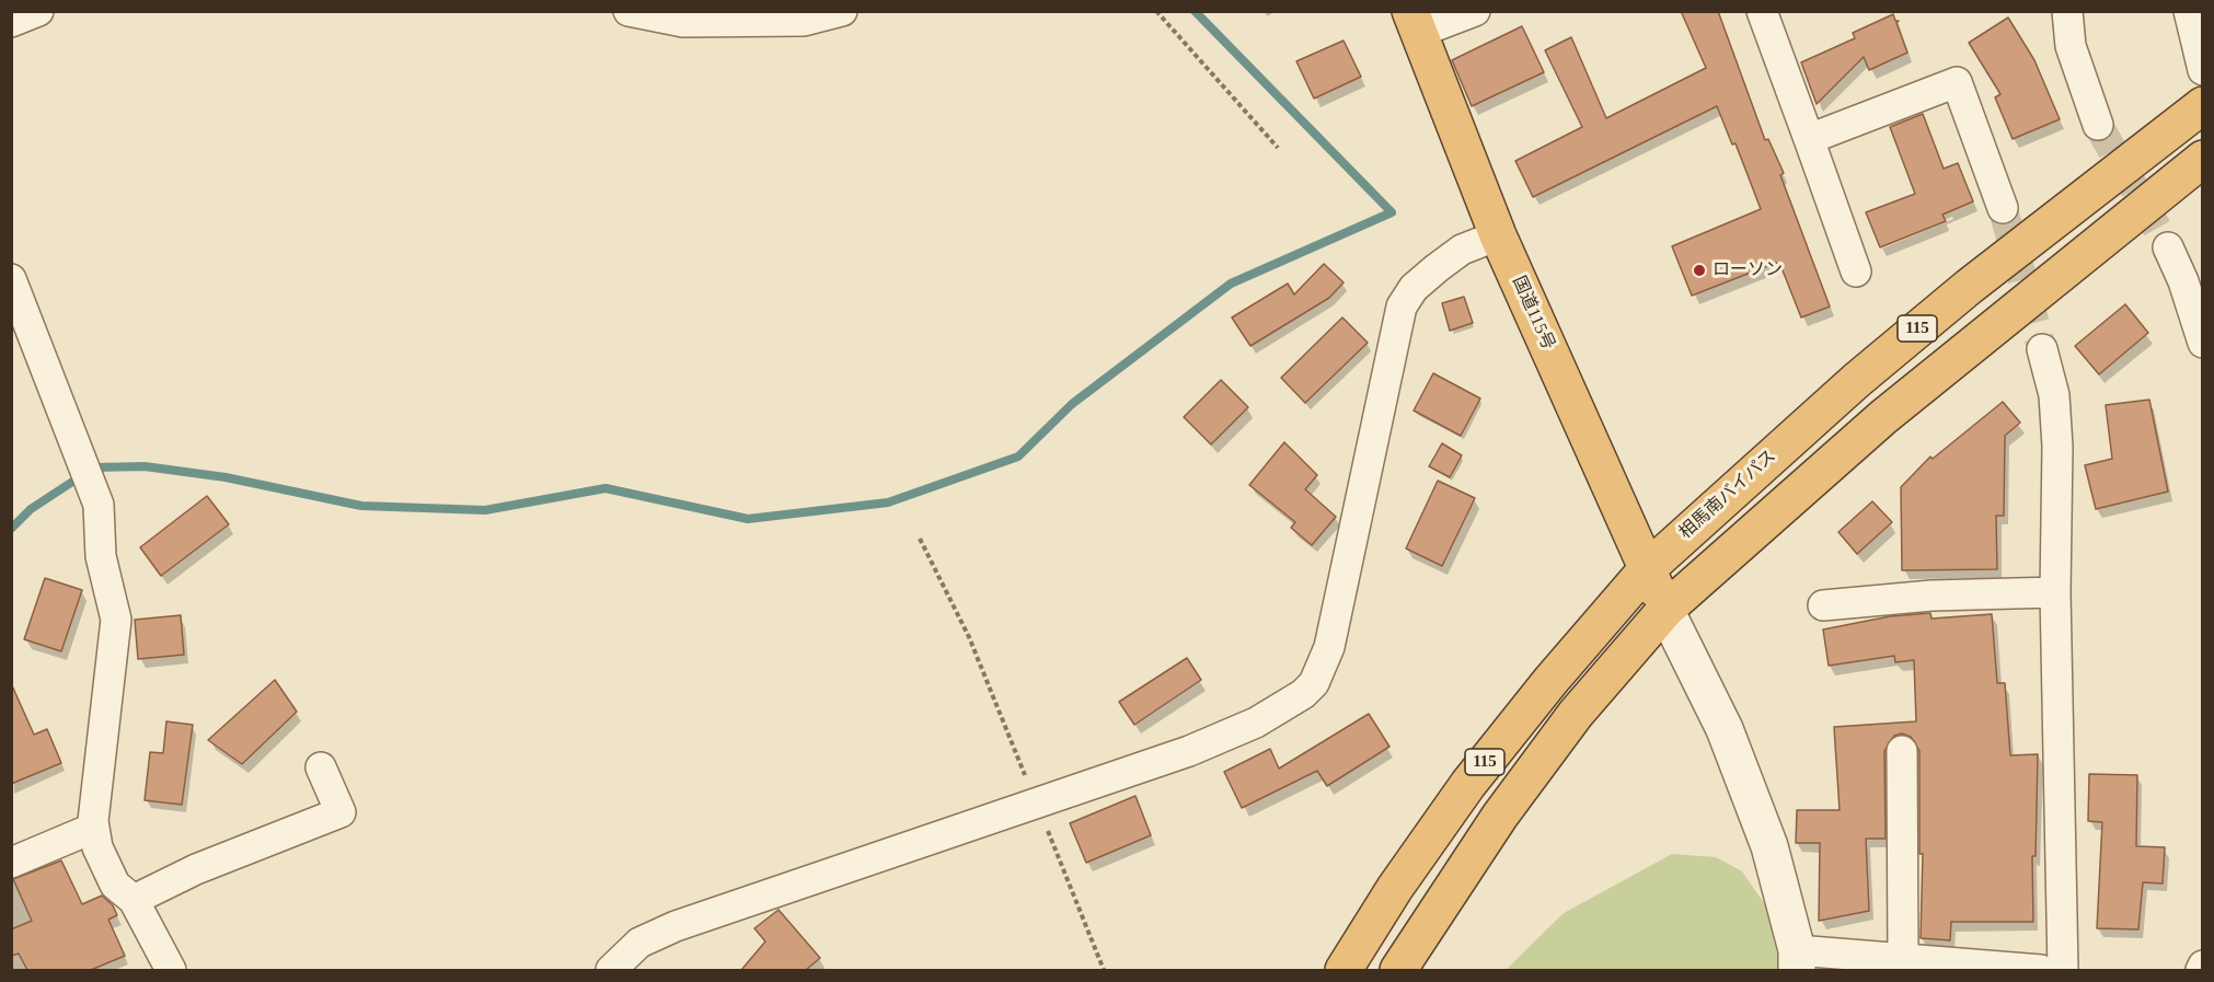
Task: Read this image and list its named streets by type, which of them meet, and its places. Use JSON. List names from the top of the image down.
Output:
{
  "streets": {
    "highway": ["国道115号", "115", "相馬南バイパス"]
  },
  "crossings": [
    ["国道115号", "115"],
    ["国道115号", "相馬南バイパス"]
  ],
  "places": ["ローソン"]
}
